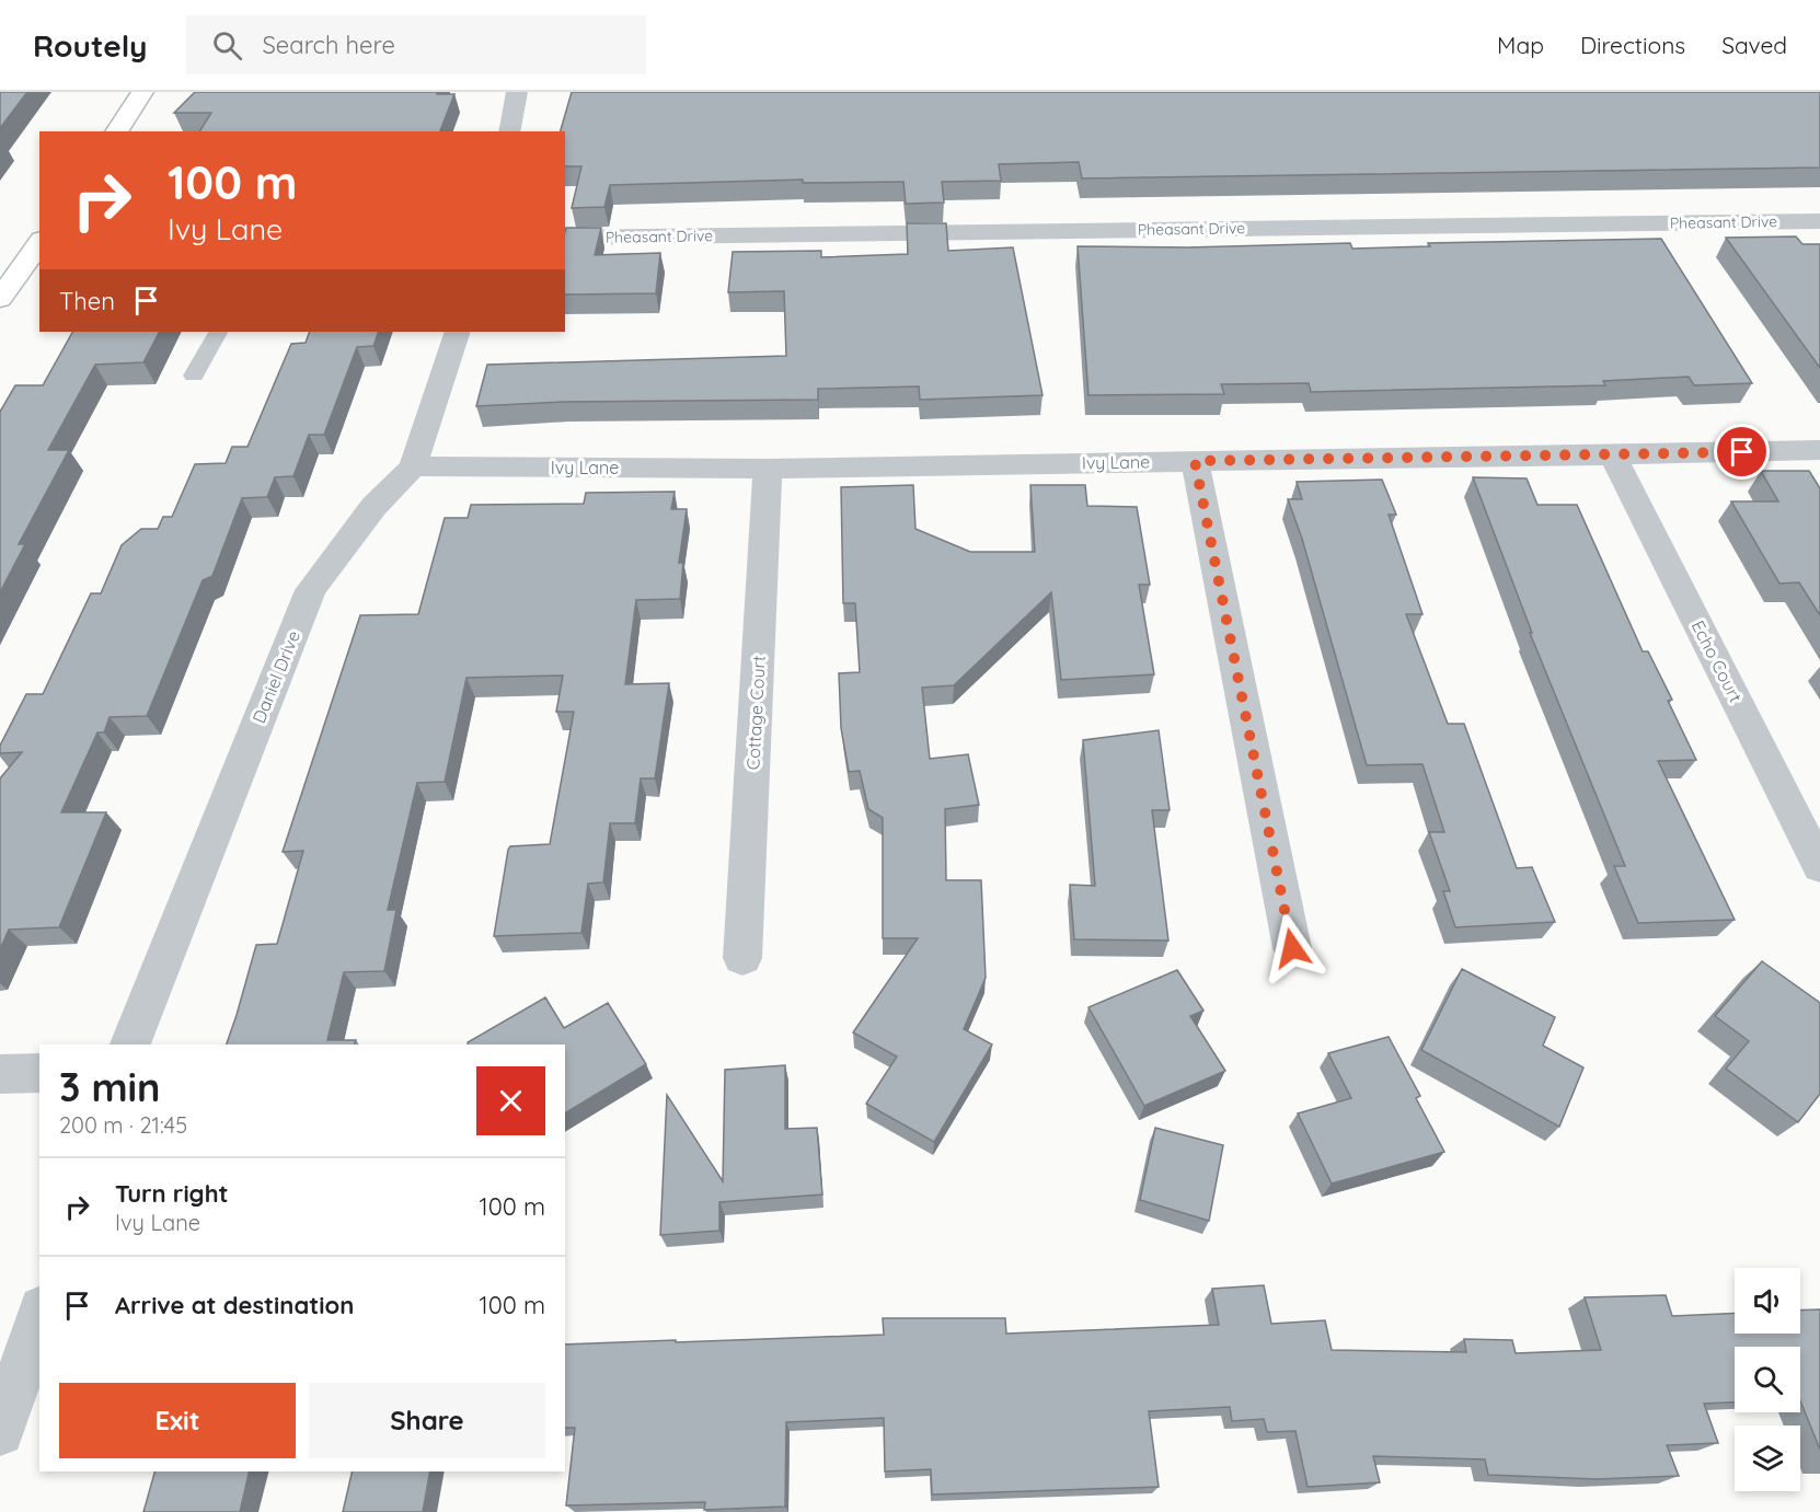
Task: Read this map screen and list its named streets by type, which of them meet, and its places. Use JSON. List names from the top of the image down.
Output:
{
  "streets": {
    "street": [
      "Pheasant Drive",
      "Ivy Lane",
      "Echo Court",
      "Daniel Drive",
      "Cottage Court"
    ]
  },
  "crossings": [
    ["Ivy Lane", "Echo Court"],
    ["Ivy Lane", "Daniel Drive"],
    ["Ivy Lane", "Cottage Court"]
  ],
  "page": {
    "header": "Routely",
    "search": "Search here",
    "nav": ["Map", "Directions", "Saved"],
    "turn": ["100 m", "Ivy Lane"],
    "then": "Then",
    "heading": ["3 min", "200 m · 21:45"],
    "list": [
      {
        "name": "Turn right",
        "note": "Ivy Lane",
        "value": "100 m"
      },
      {
        "name": "Arrive at destination",
        "value": "100 m"
      }
    ],
    "buttons": ["Exit", "Share"]
  }
}
